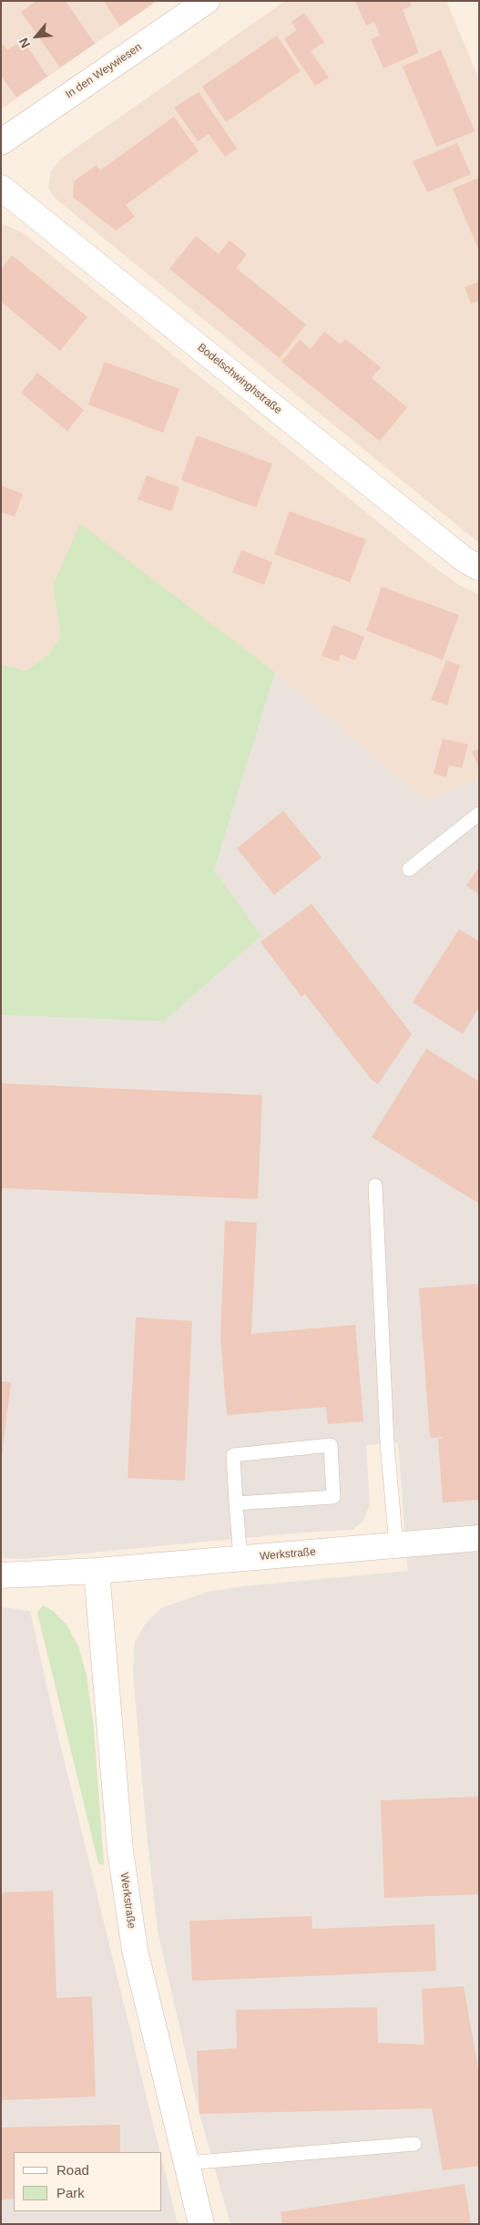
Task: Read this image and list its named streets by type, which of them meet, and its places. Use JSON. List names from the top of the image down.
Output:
{
  "streets": {
    "street": ["In den Weywiesen", "Bodelschwinghstraße", "Werkstraße"]
  },
  "legend": ["Road", "Park"],
  "north": "bottom left"
}
